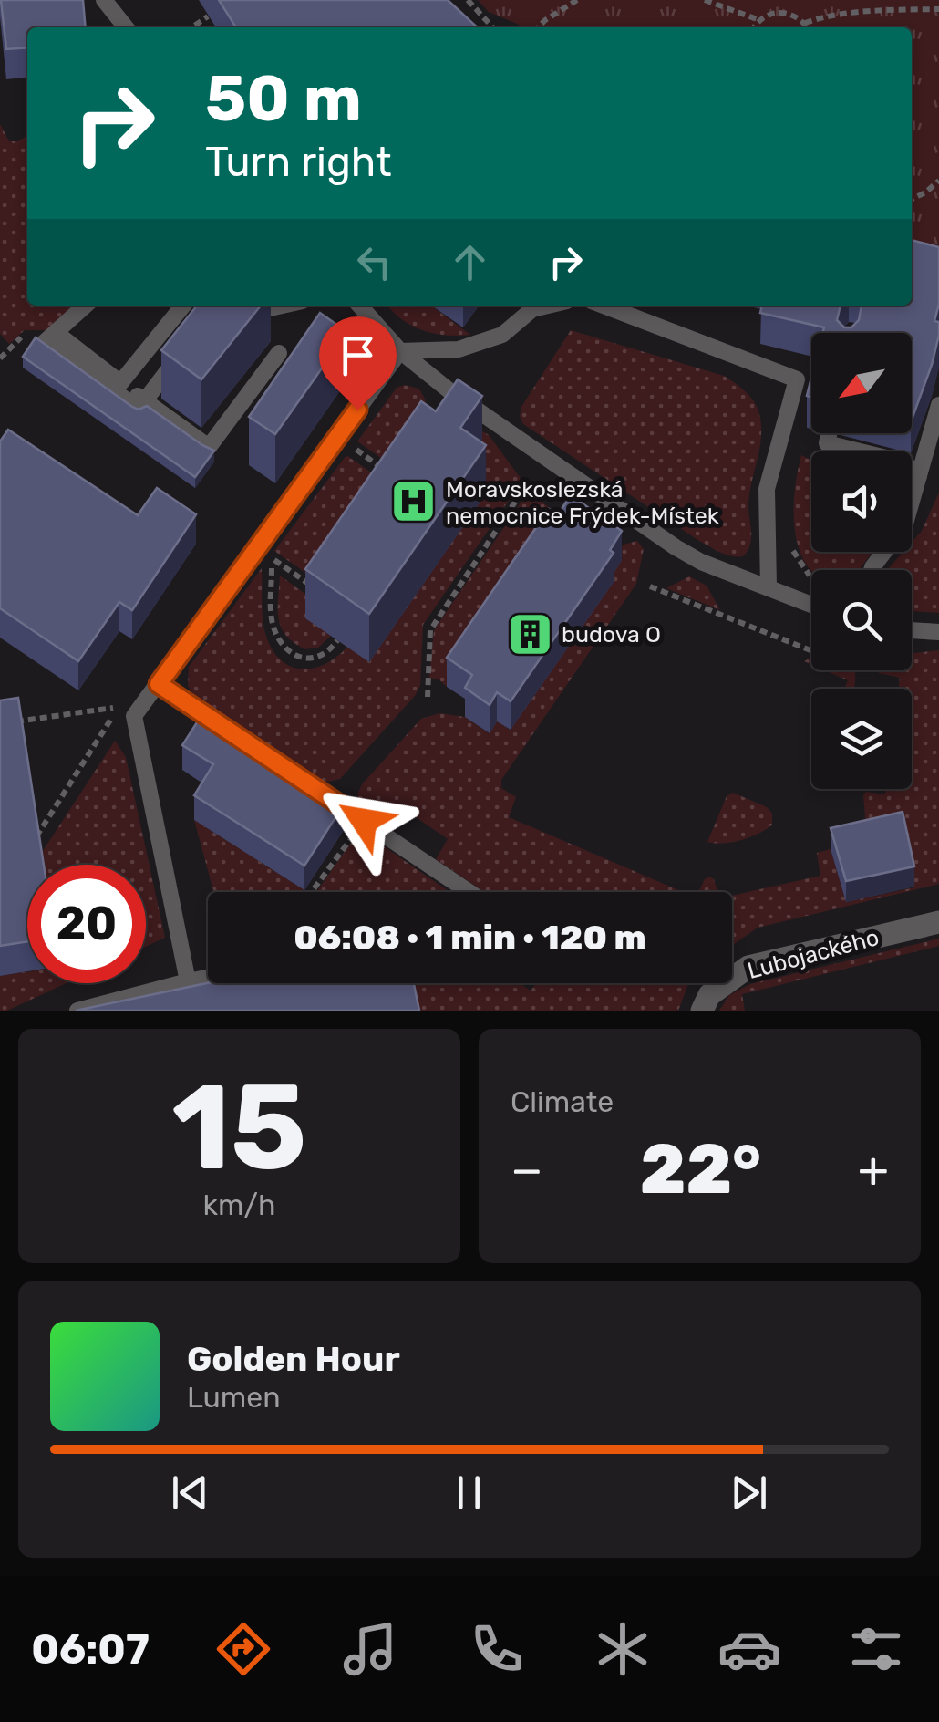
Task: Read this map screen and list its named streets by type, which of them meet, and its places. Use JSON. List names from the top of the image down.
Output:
{
  "streets": {
    "street": ["Lubojackého"]
  },
  "places": {
    "hospital": ["Moravskoslezská nemocnice Frýdek-Místek"],
    "building": ["budova O"]
  },
  "north": "bottom left",
  "page": {
    "turn": ["50 m", "Turn right"],
    "limit": "20",
    "trip": "06:08 · 1 min · 120 m",
    "tile": [
      ["15", "km/h"],
      "Climate"
    ],
    "heat": ["−", "22°", "+"],
    "song": ["Golden Hour", "Lumen"],
    "tabs": "06:07"
  }
}
